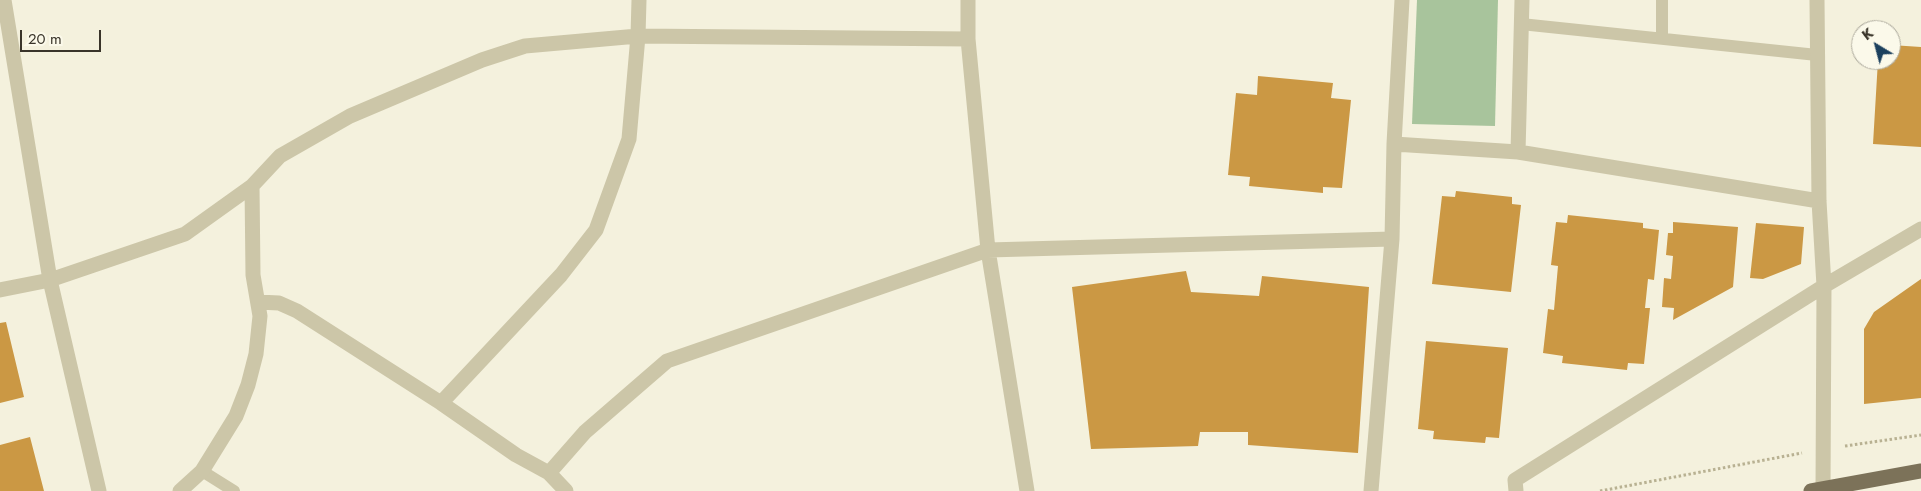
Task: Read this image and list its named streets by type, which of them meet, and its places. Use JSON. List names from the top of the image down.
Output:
{
  "scale_bar": "20 m",
  "north": "top left"
}
